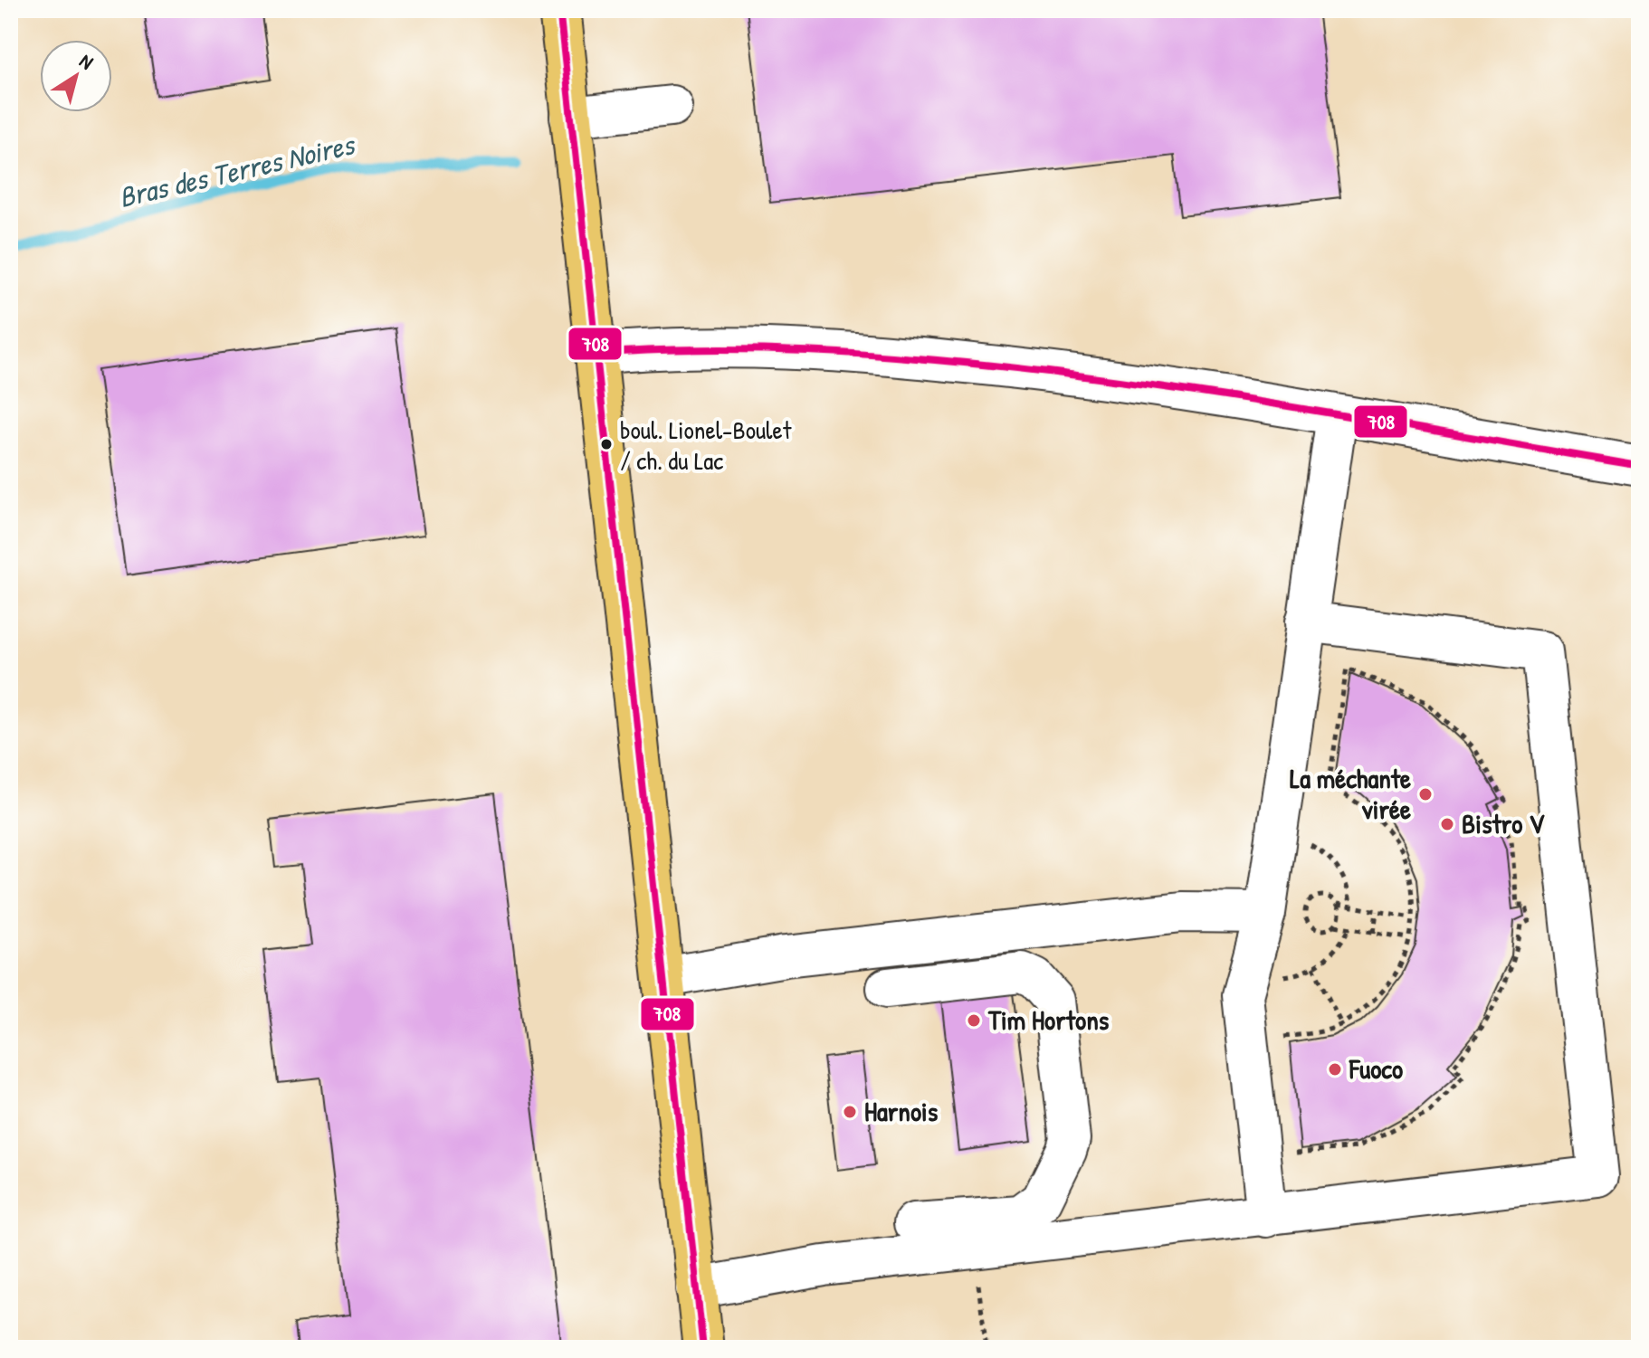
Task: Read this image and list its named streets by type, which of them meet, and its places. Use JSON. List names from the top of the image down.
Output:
{
  "water": ["Bras des Terres Noires"],
  "places": [
    "boul. Lionel-Boulet / ch. du Lac",
    "La méchante virée",
    "Bistro V",
    "Tim Hortons",
    "Fuoco",
    "Harnois"
  ],
  "lines": ["transit line 708"],
  "north": "top right"
}
